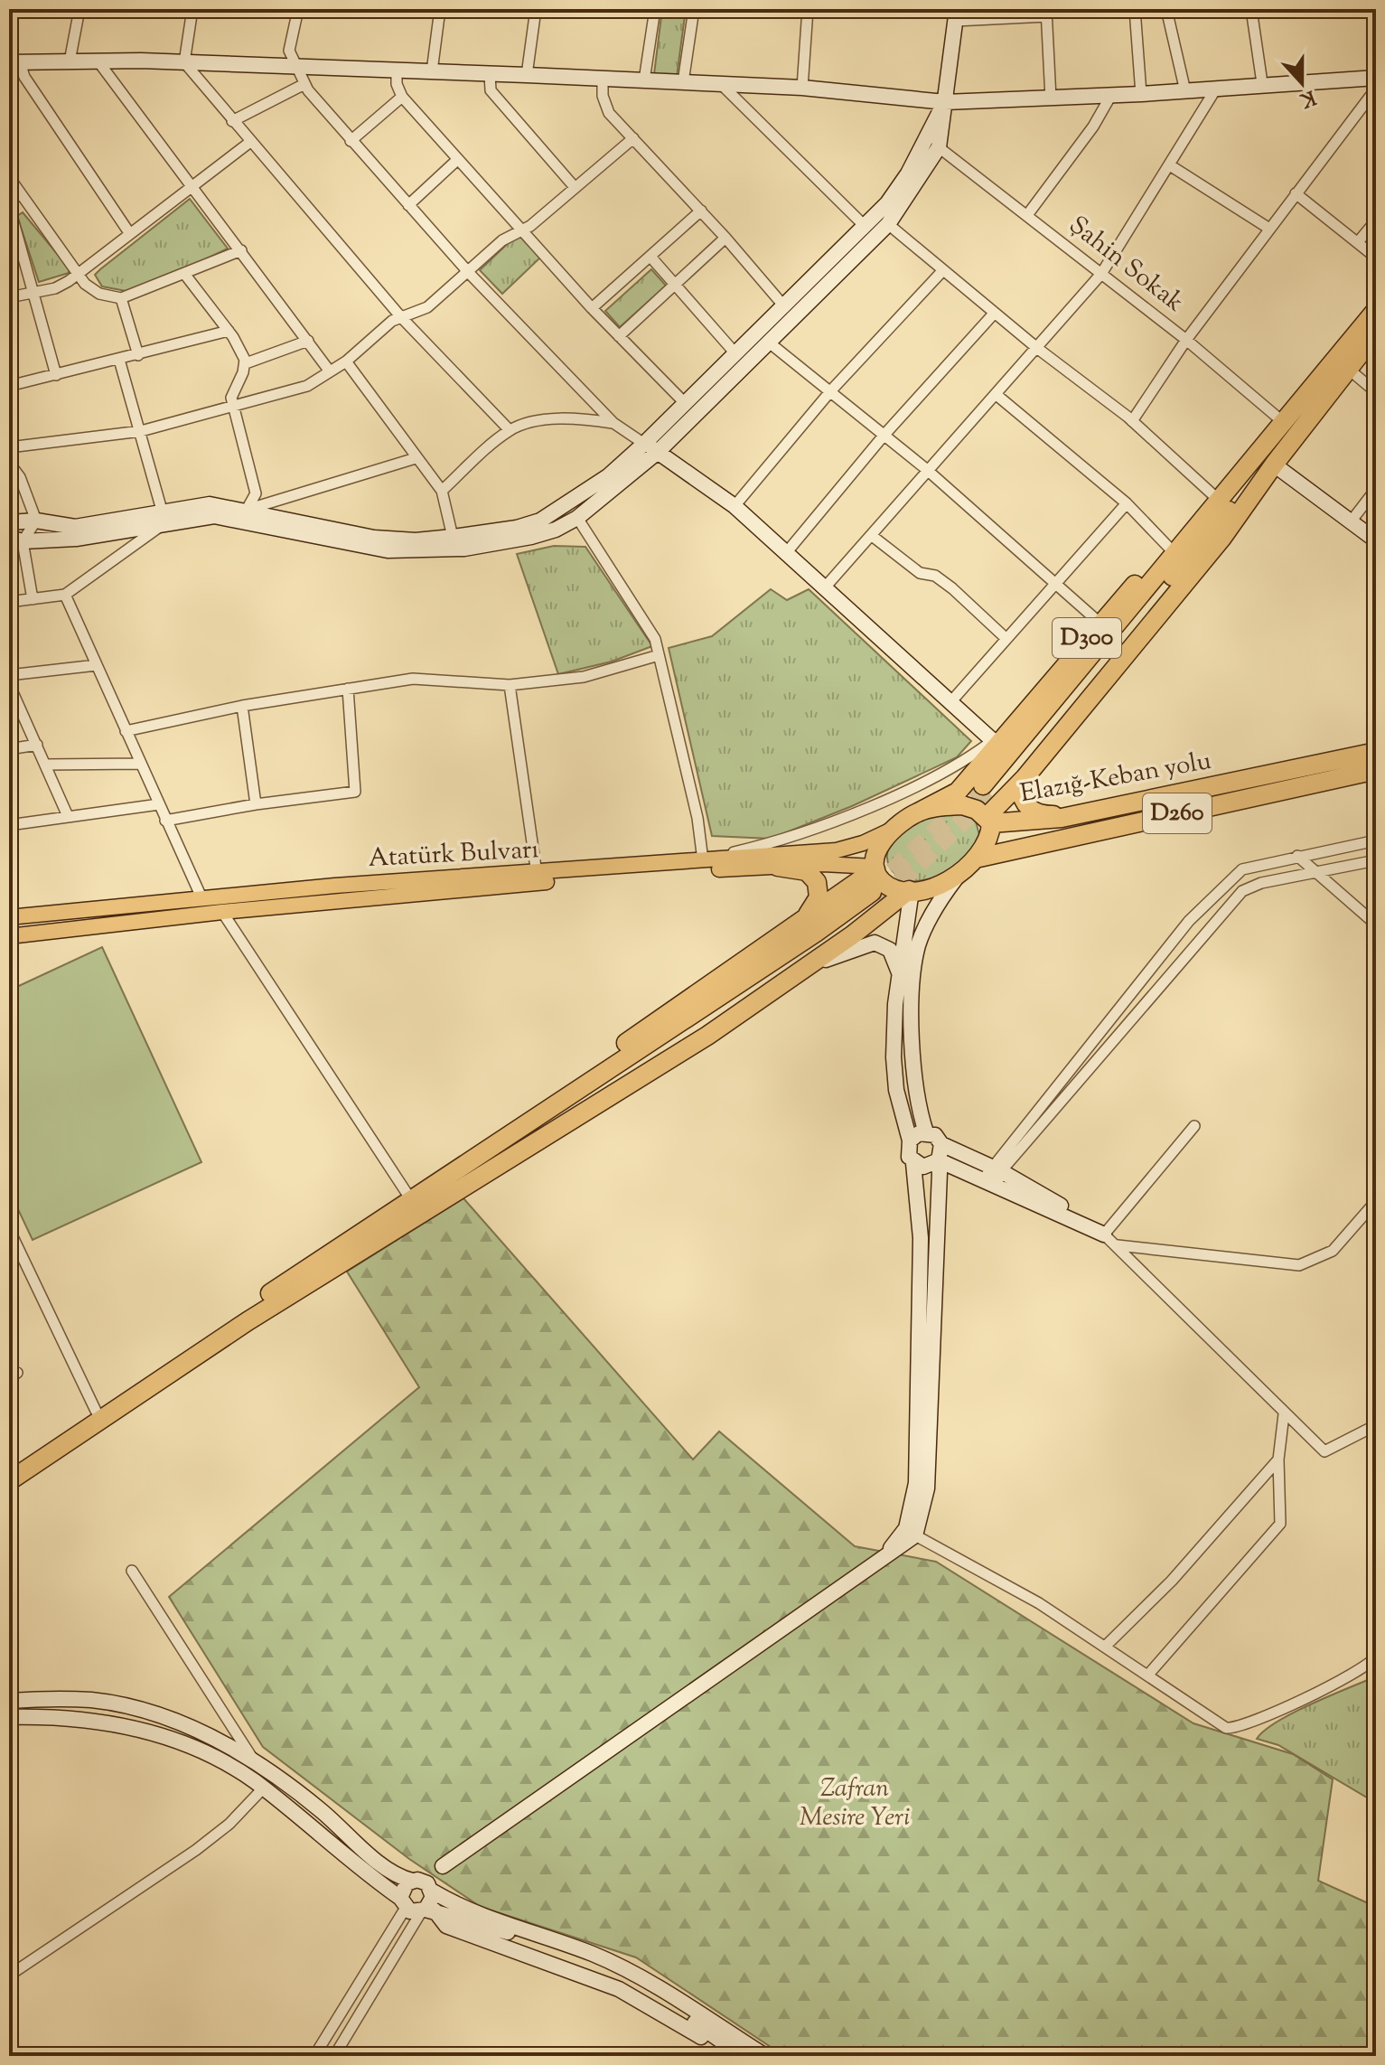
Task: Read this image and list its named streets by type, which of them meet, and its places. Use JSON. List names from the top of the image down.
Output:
{
  "streets": {
    "highway": ["D300", "Elazığ-Keban yolu", "D260"],
    "main road": ["Atatürk Bulvarı"],
    "street": ["Şahin Sokak"]
  },
  "crossings": [
    ["Şahin Sokak", "D300"],
    ["D300", "Elazığ-Keban yolu"],
    ["D300", "D260"],
    ["D300", "Atatürk Bulvarı"],
    ["Elazığ-Keban yolu", "D260"],
    ["Elazığ-Keban yolu", "Atatürk Bulvarı"]
  ],
  "parks": ["Zafran Mesire Yeri"],
  "north": "bottom"
}
